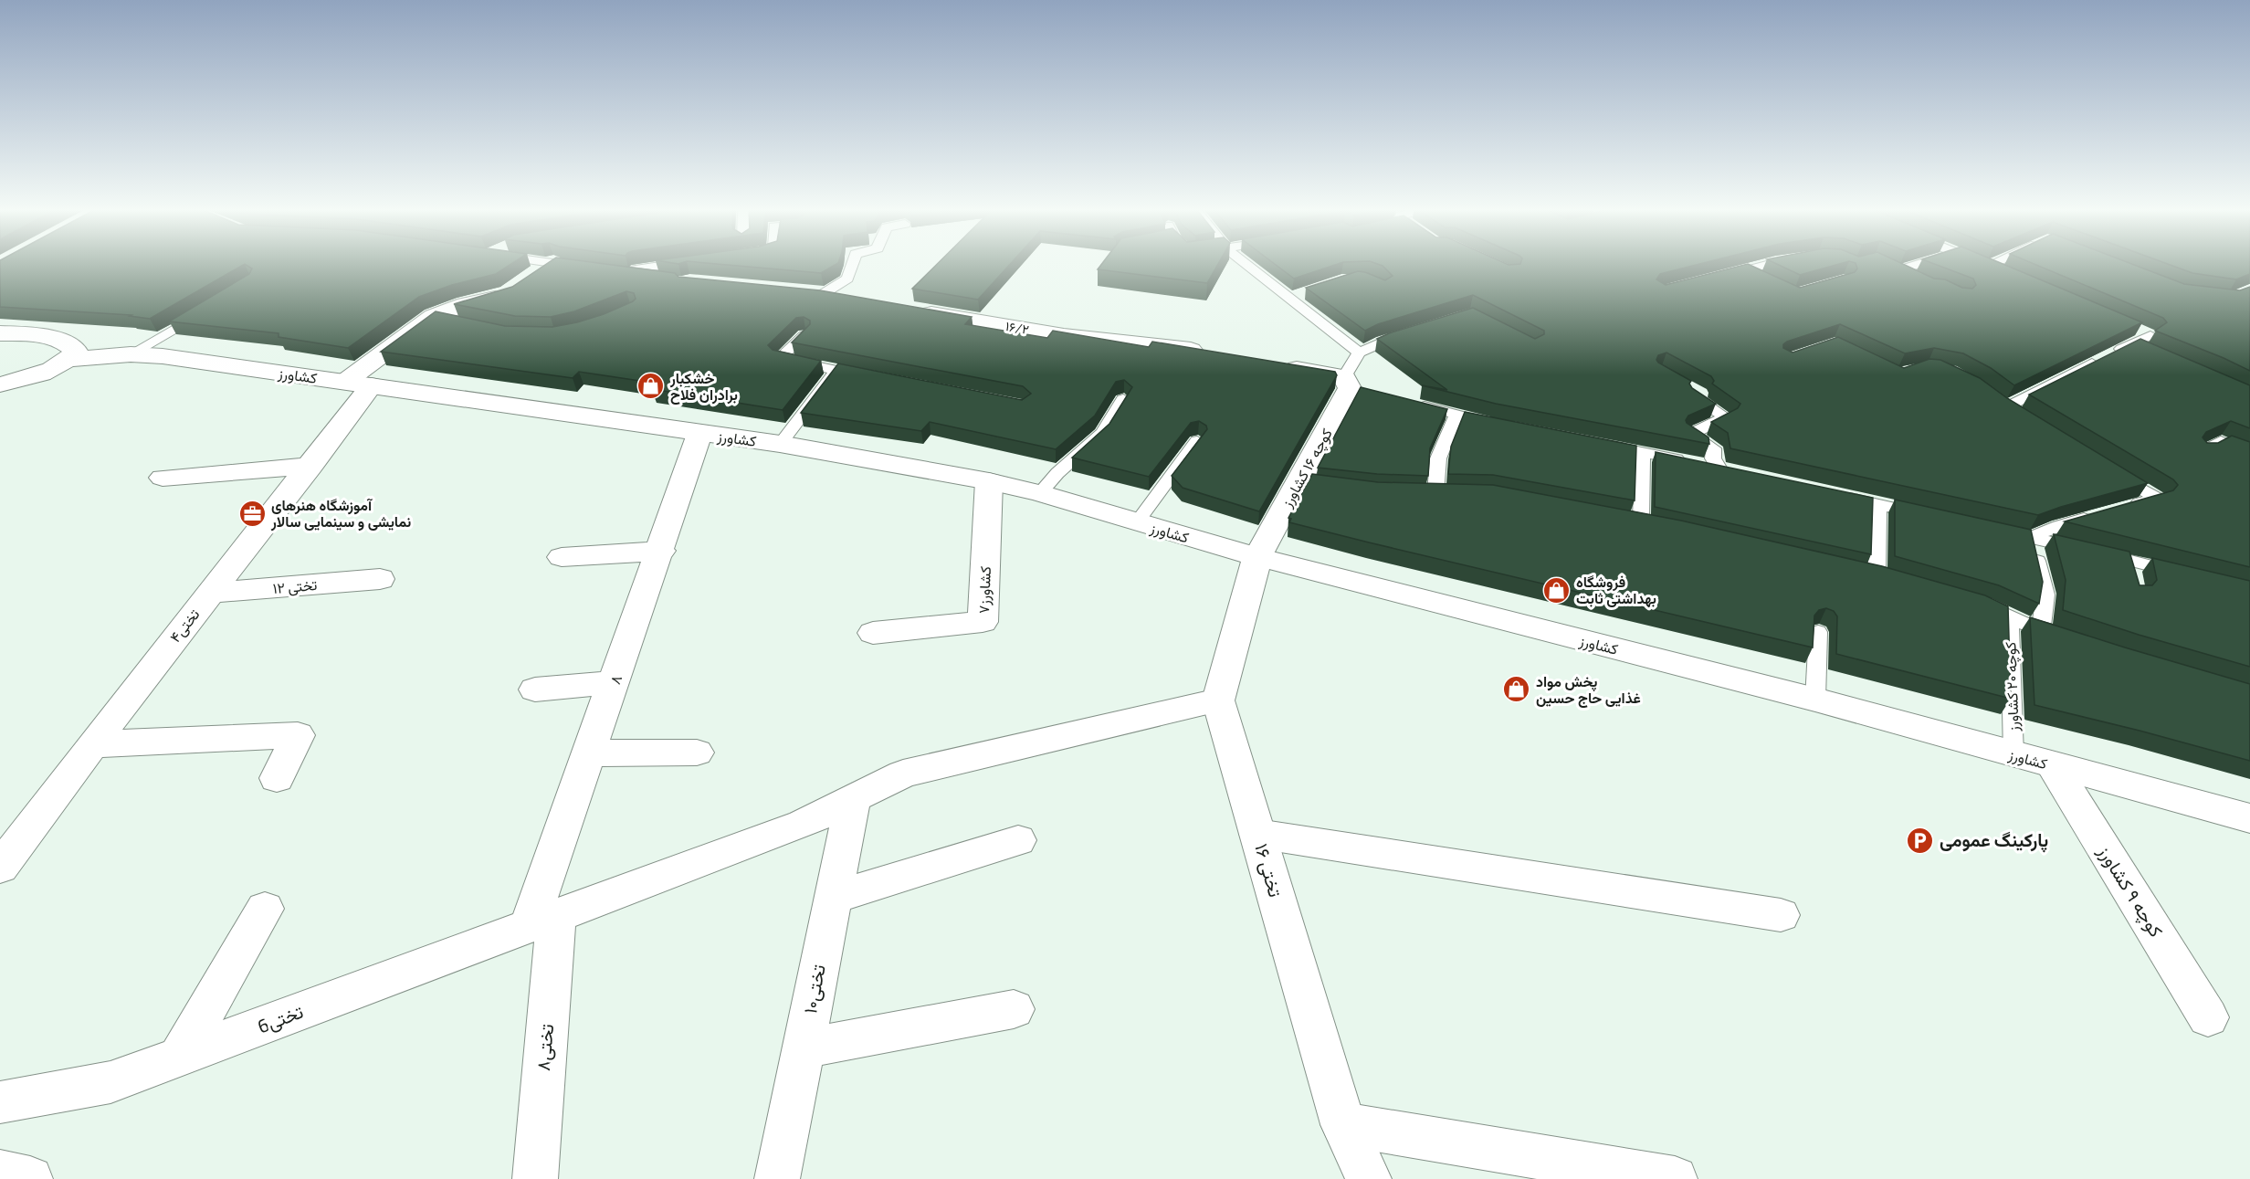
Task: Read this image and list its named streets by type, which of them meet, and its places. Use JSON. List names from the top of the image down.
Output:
{
  "streets": {
    "street": [
      "۱۶/۲",
      "کشاورز",
      "کوچه ۱۶ کشاورز",
      "۱۲ تختی",
      "۷کشاورز",
      "تختی۴",
      "۸",
      "تختی ۱۶",
      "کوچه ۹ کشاورز",
      "تختی۱۰",
      "6تختی",
      "تختی۸"
    ],
    "lane": ["کوچه ۲۰ کشاورز"]
  },
  "crossings": [
    ["کشاورز", "کوچه ۱۶ کشاورز"],
    ["کشاورز", "۷کشاورز"],
    ["کشاورز", "تختی۴"],
    ["کشاورز", "۸"],
    ["کشاورز", "کوچه ۲۰ کشاورز"],
    ["کشاورز", "کوچه ۹ کشاورز"],
    ["۱۲ تختی", "تختی۴"],
    ["۸", "6تختی"],
    ["۸", "تختی۸"],
    ["تختی ۱۶", "6تختی"],
    ["تختی۱۰", "6تختی"],
    ["6تختی", "تختی۸"]
  ],
  "places": {
    "shop": ["خشکبار برادران فلاح", "فروشگاه بهداشتی ثابت", "پخش مواد غذایی حاج حسین"],
    "office": ["آموزشگاه هنرهای نمایشی و سینمایی سالار"],
    "parking": ["پارکینگ عمومی"]
  }
}
